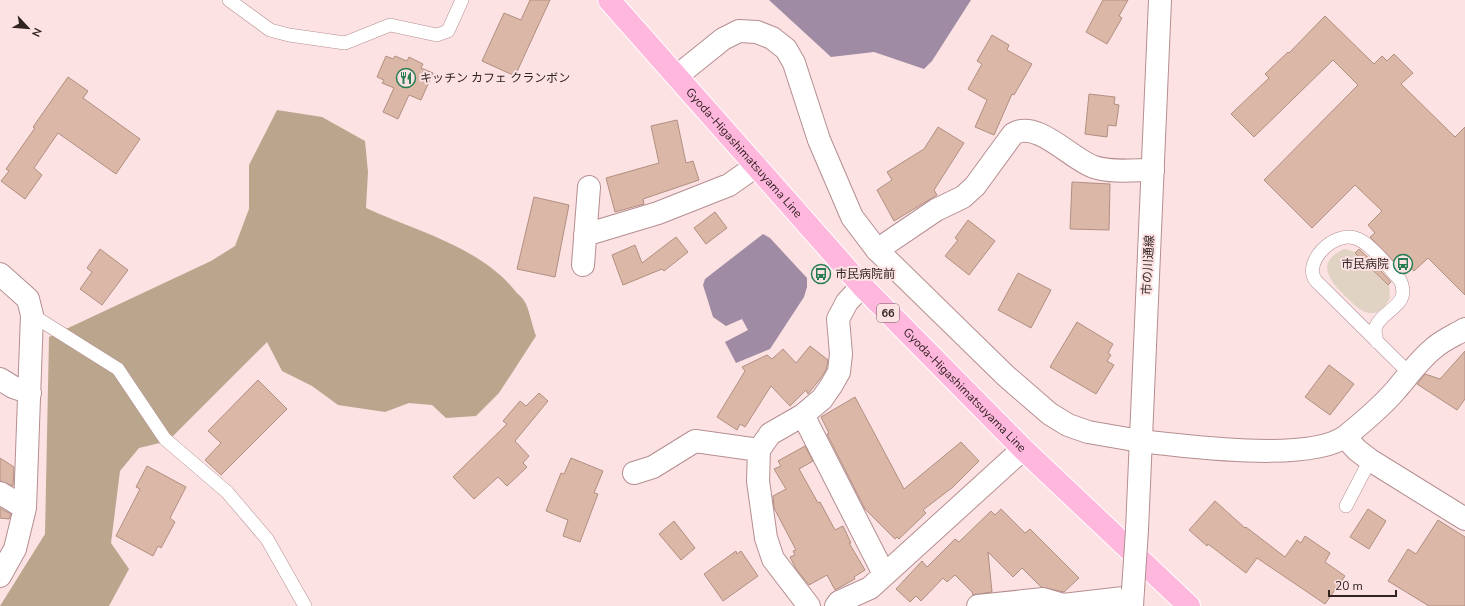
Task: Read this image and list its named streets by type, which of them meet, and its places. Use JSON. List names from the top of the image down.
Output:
{
  "streets": {
    "main road": ["Gyoda-Higashimatsuyama Line", "66"],
    "street": ["市の川通線"]
  },
  "places": {
    "restaurant": ["キッチン カフェ クランボン"],
    "bus stop": ["市民病院", "市民病院前"]
  },
  "scale_bar": "20 m",
  "north": "bottom right"
}
